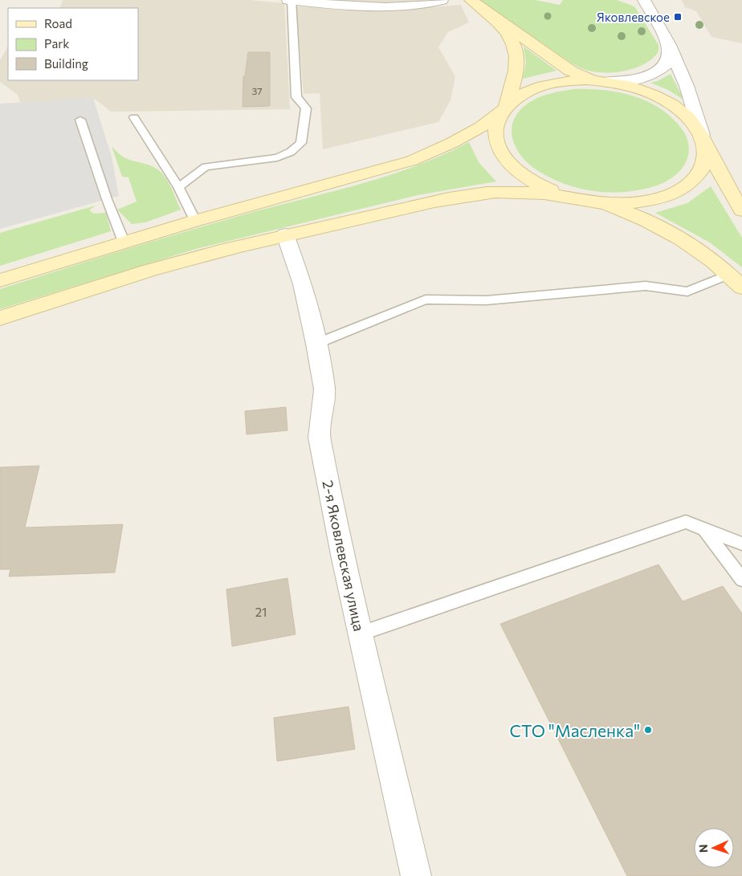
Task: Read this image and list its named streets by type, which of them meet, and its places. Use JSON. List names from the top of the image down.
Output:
{
  "streets": {
    "street": ["2-я Яковлевская улица"]
  },
  "places": {
    "transit": ["Яковлевское"],
    "other": ["СТО \"Масленка\""]
  },
  "house_numbers": ["37", "21"],
  "legend": ["Road", "Park", "Building"],
  "north": "left"
}
